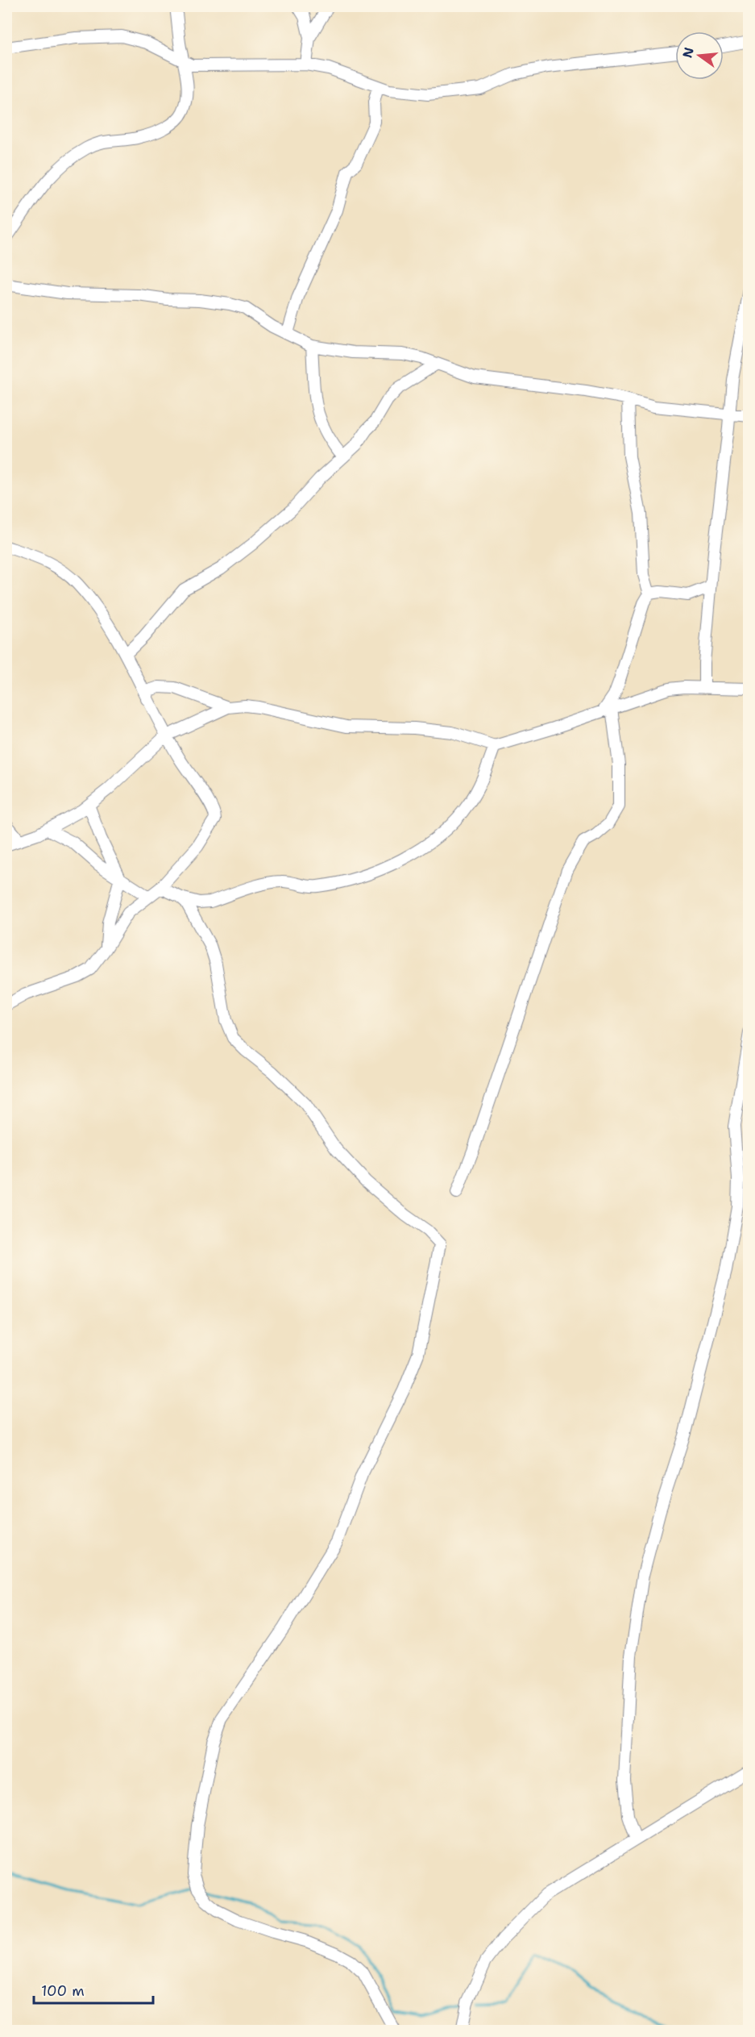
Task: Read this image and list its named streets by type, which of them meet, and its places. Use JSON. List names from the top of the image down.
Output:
{
  "scale_bar": "100 m",
  "north": "left"
}
